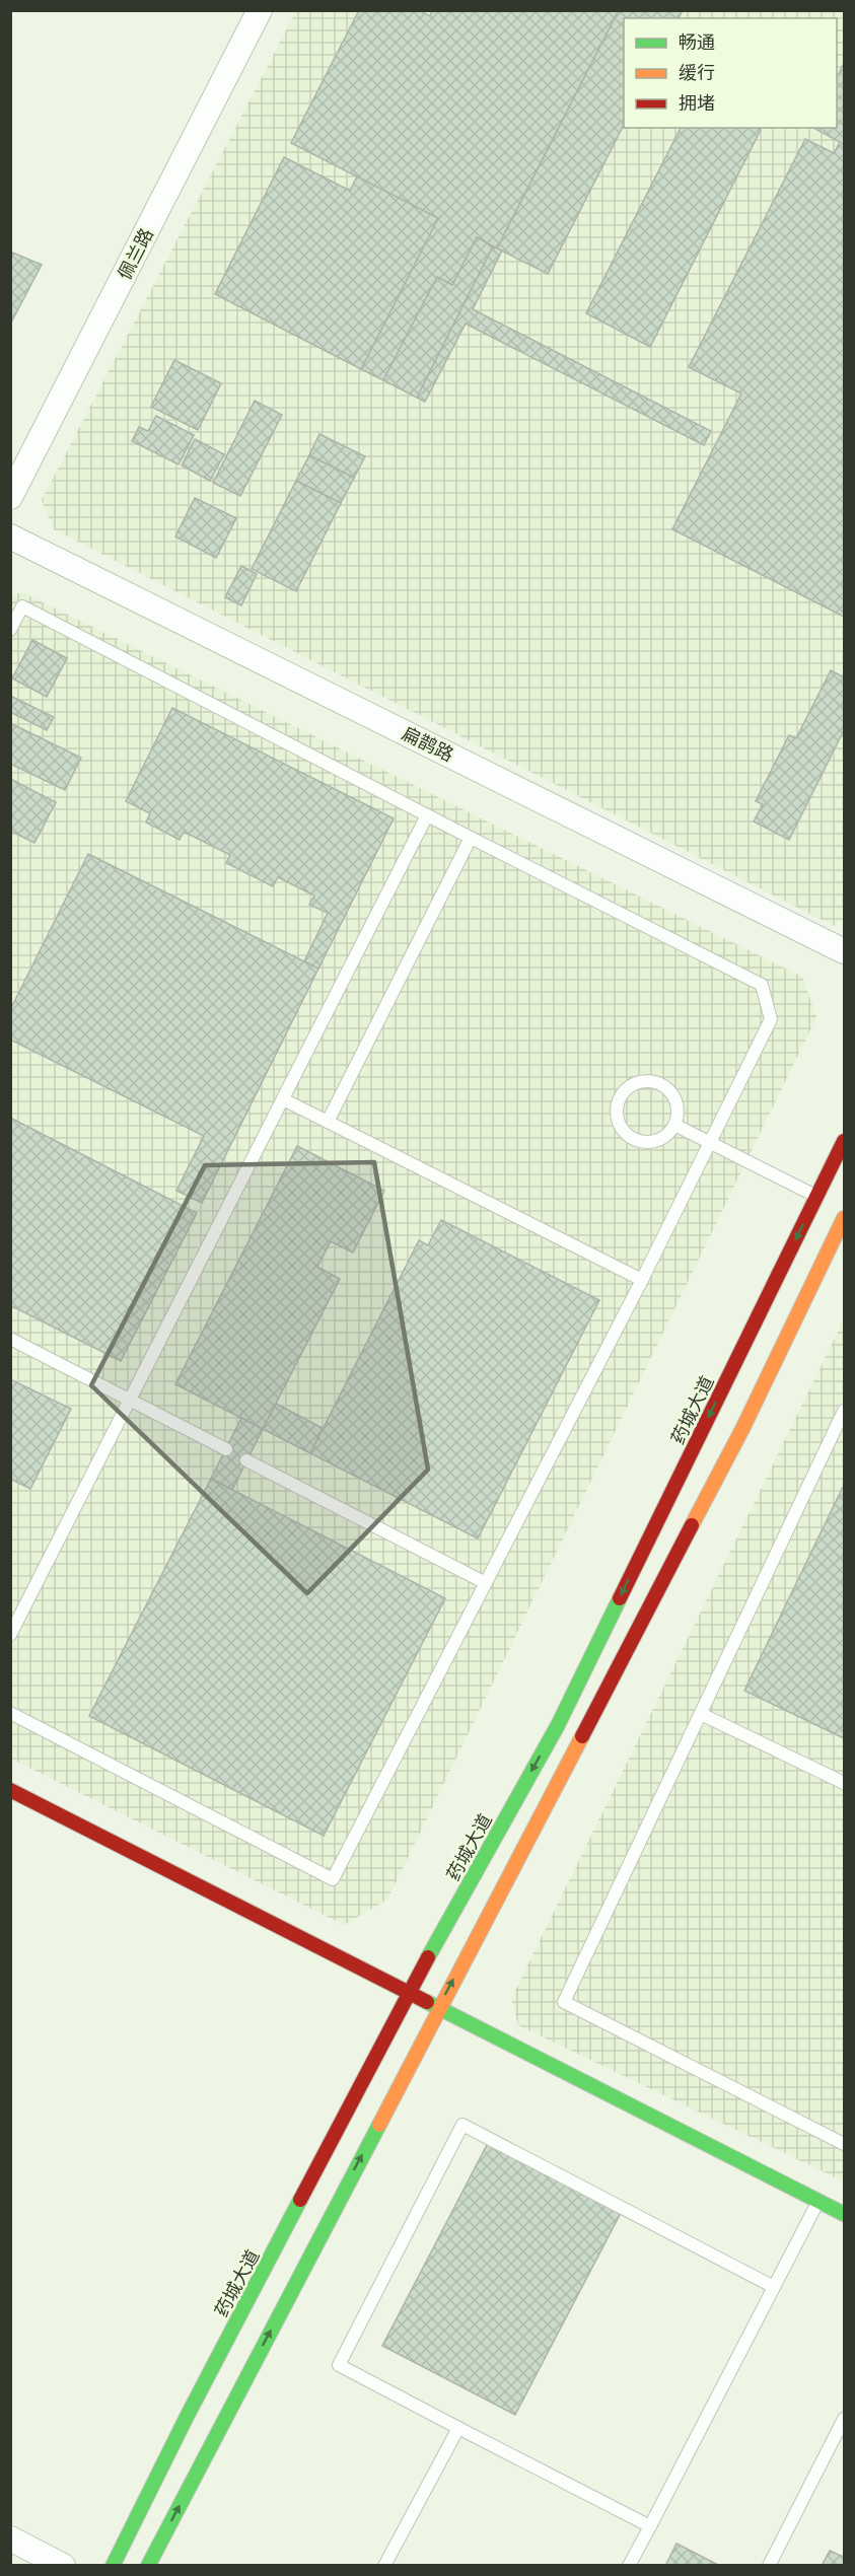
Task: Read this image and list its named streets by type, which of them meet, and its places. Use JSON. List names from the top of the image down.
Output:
{
  "streets": {
    "main road": ["药城大道"],
    "street": ["佩兰路", "扁鹊路"]
  },
  "legend": ["畅通", "缓行", "拥堵"]
}
